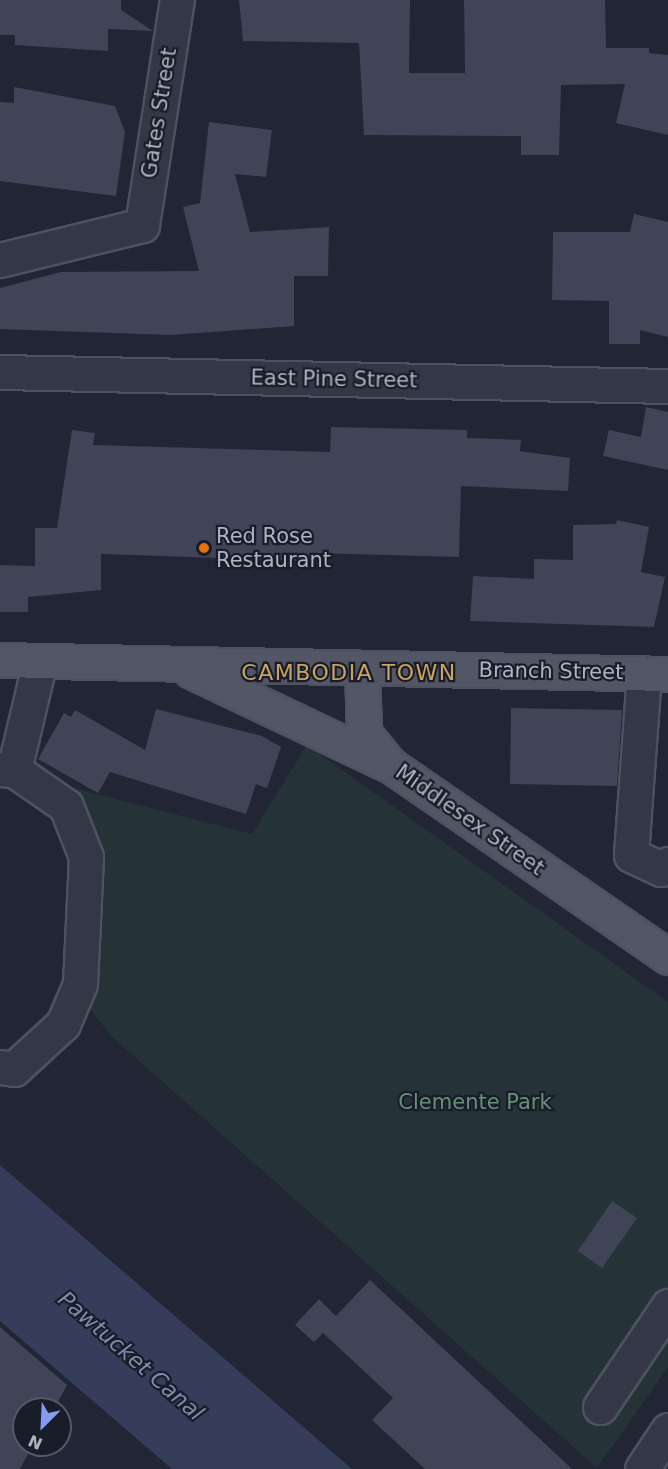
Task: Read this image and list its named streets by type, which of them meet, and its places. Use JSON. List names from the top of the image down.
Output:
{
  "streets": {
    "main road": ["Branch Street", "Middlesex Street"],
    "street": ["Gates Street", "East Pine Street"]
  },
  "crossings": [
    ["Branch Street", "Middlesex Street"]
  ],
  "districts": ["CAMBODIA TOWN"],
  "water": ["Pawtucket Canal"],
  "parks": ["Clemente Park"],
  "places": ["Red Rose Restaurant"],
  "north": "bottom left"
}
